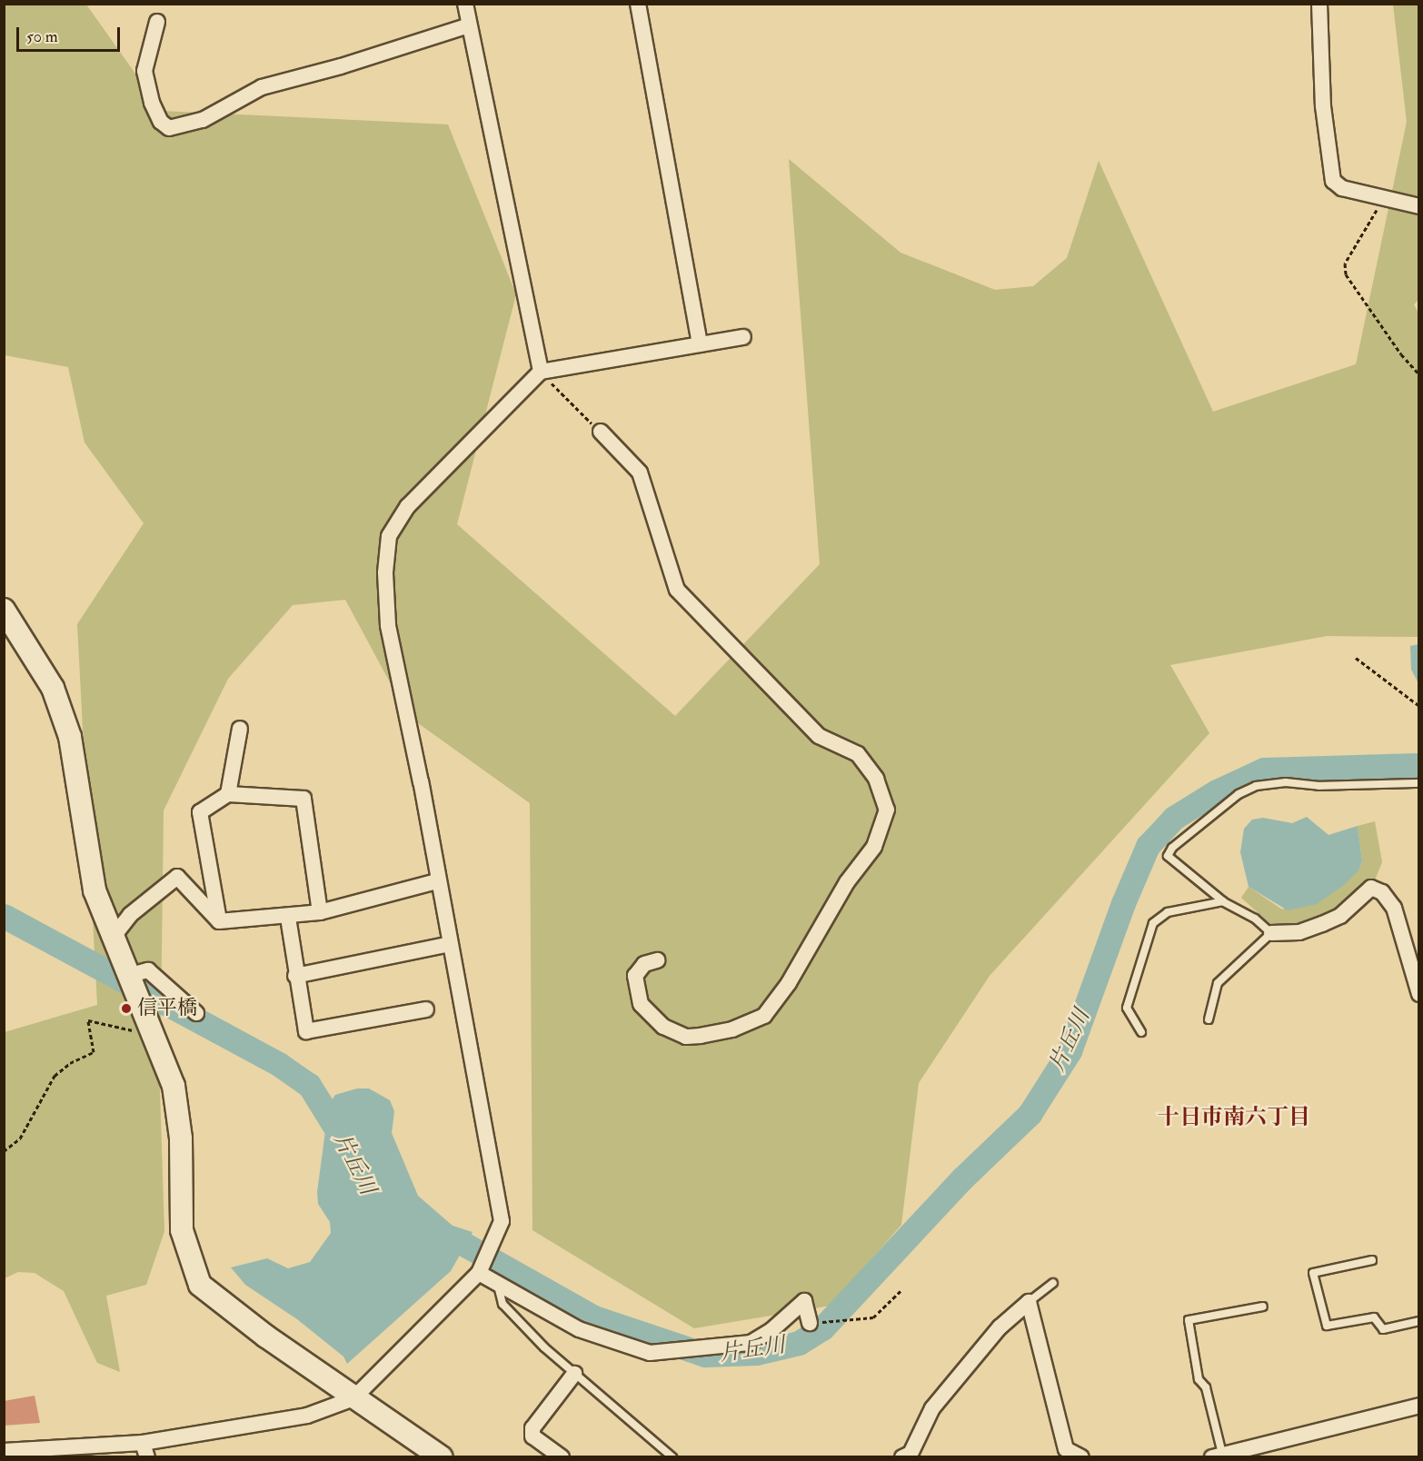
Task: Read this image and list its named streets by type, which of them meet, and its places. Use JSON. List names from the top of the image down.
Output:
{
  "districts": ["十日市南六丁目"],
  "water": ["片丘川"],
  "places": ["信平橋"],
  "scale_bar": "50 m"
}
